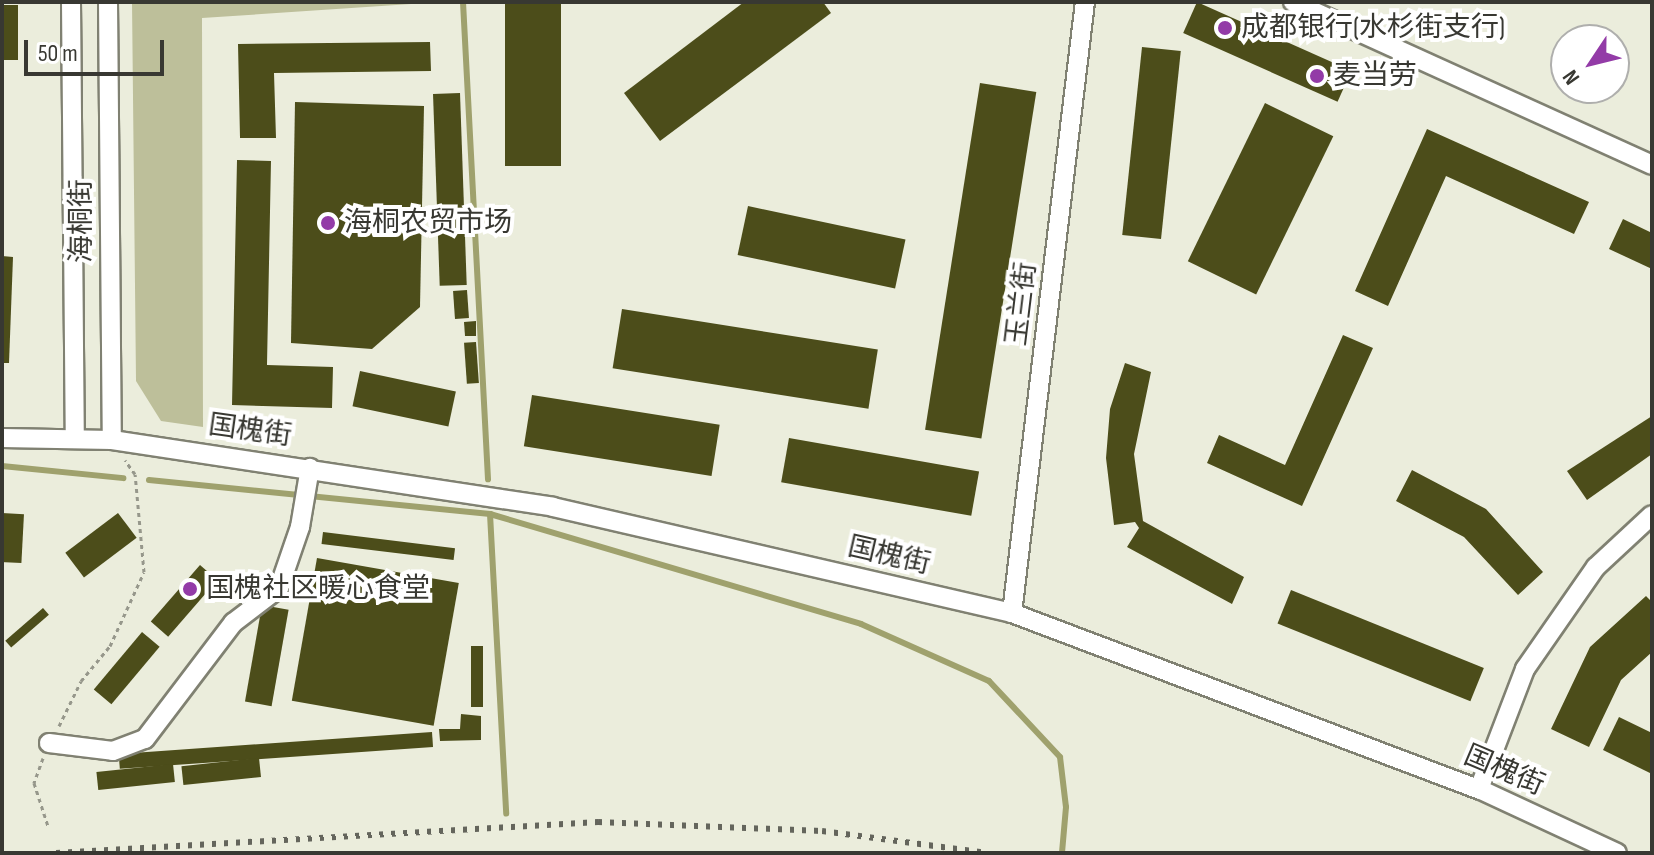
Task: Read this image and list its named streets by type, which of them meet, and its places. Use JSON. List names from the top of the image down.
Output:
{
  "streets": {
    "street": ["海桐街", "玉兰街", "国槐街"]
  },
  "crossings": [
    ["海桐街", "国槐街"],
    ["玉兰街", "国槐街"]
  ],
  "places": [
    "成都银行(水杉街支行)",
    "麦当劳",
    "海桐农贸市场",
    "国槐社区暖心食堂"
  ],
  "scale_bar": "50 m",
  "north": "bottom left"
}
